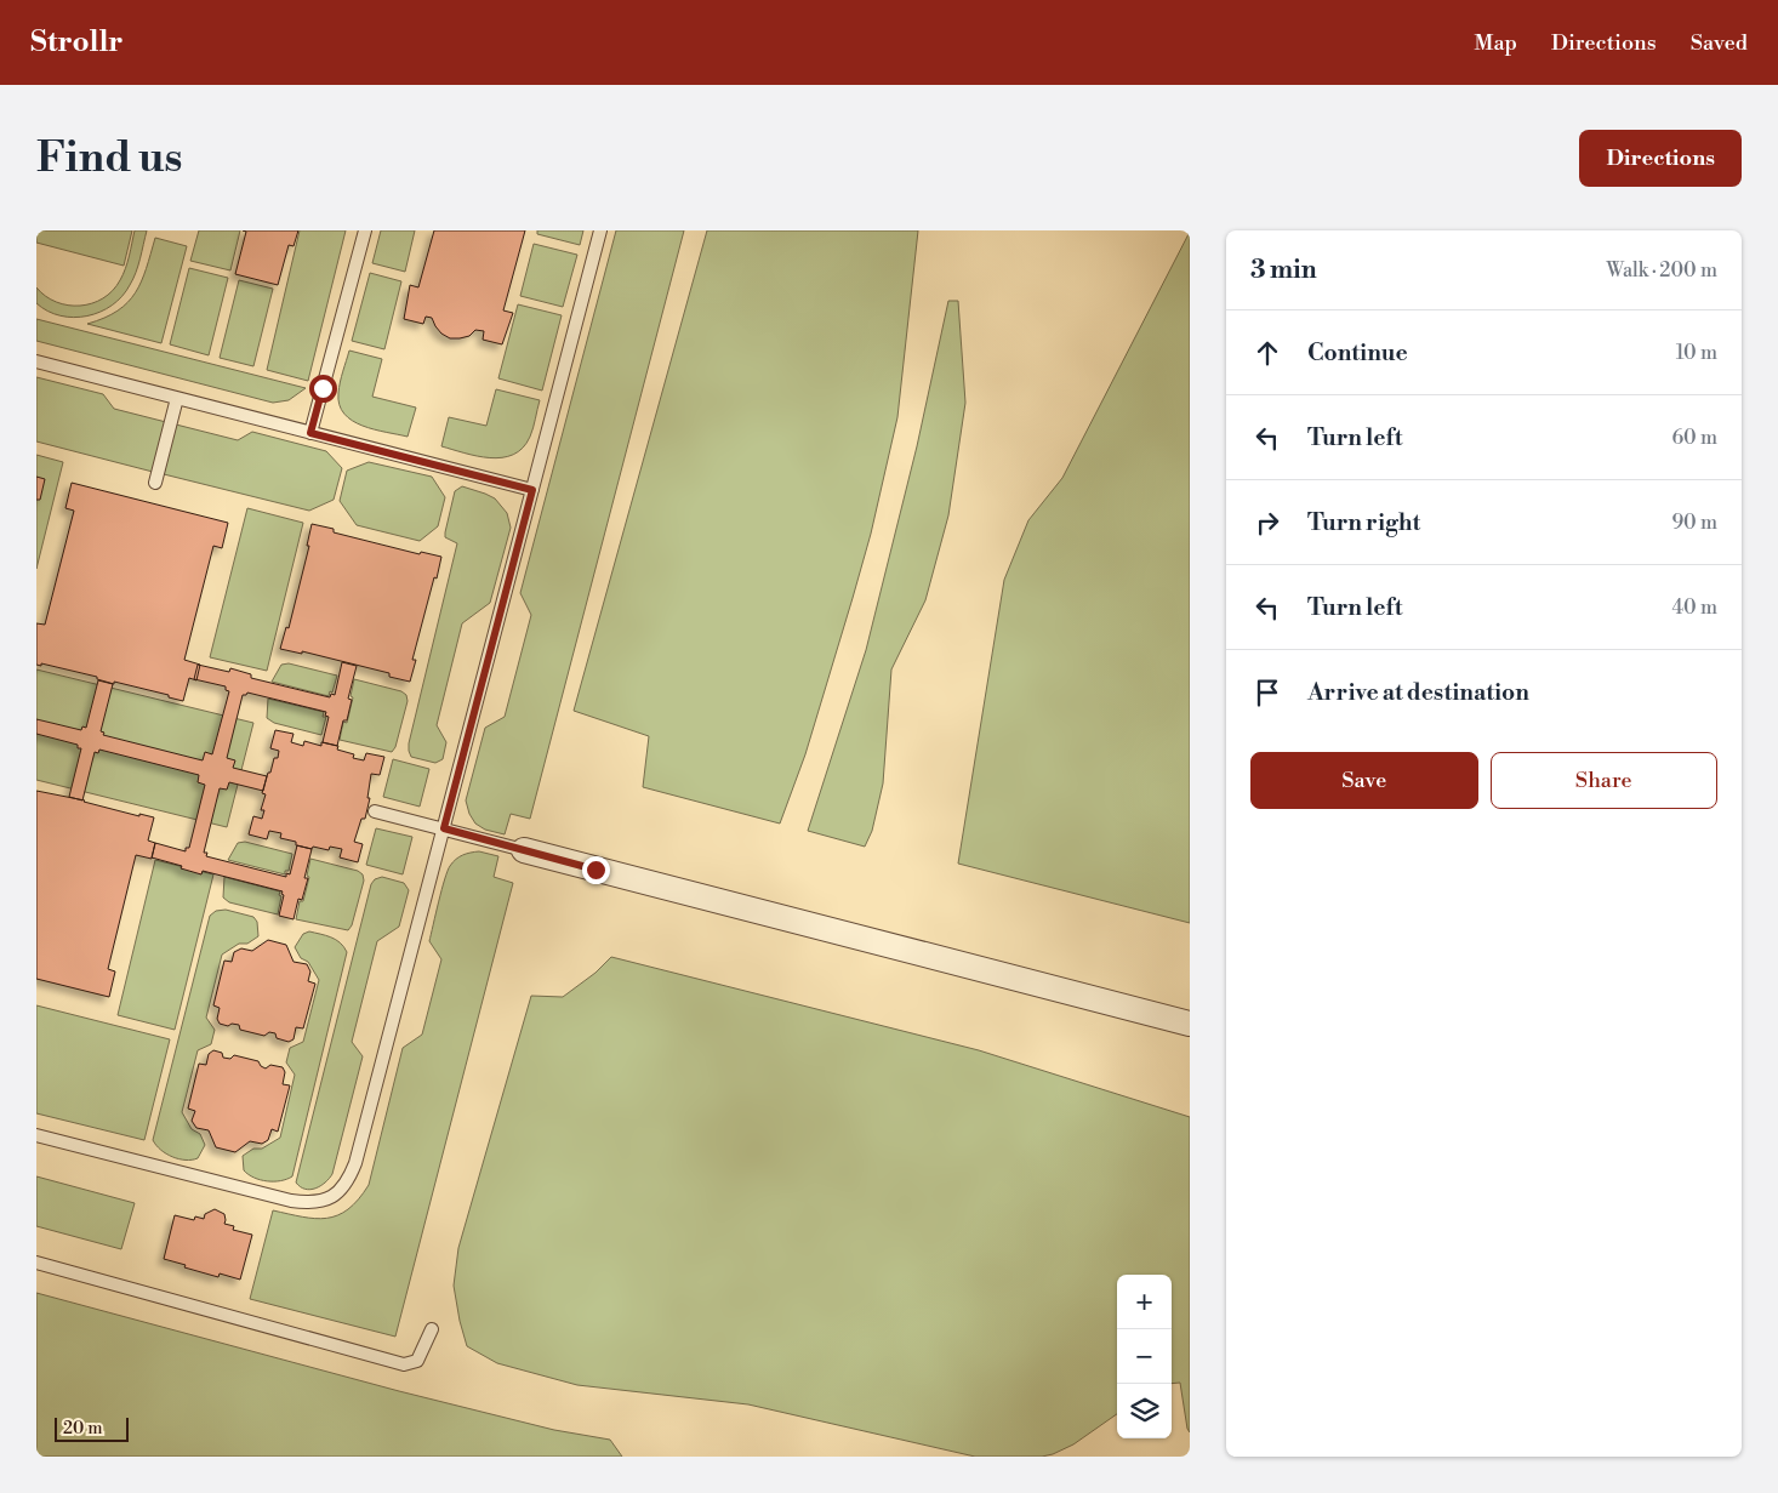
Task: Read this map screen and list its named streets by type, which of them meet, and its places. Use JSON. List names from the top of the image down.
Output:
{
  "scale_bar": "20 m",
  "page": {
    "header": "Strollr",
    "nav": ["Map", "Directions", "Saved"],
    "buttons": [
      "Directions",
      ["Save", "Share"]
    ],
    "title": "Find us",
    "heading": ["3 min", "Walk · 200 m"],
    "list": [
      ["Continue", "10 m"],
      ["Turn left", "60 m"],
      ["Turn right", "90 m"],
      ["Turn left", "40 m"],
      "Arrive at destination"
    ],
    "map_buttons": ["+", "−"],
    "scale": "20 m"
  }
}
